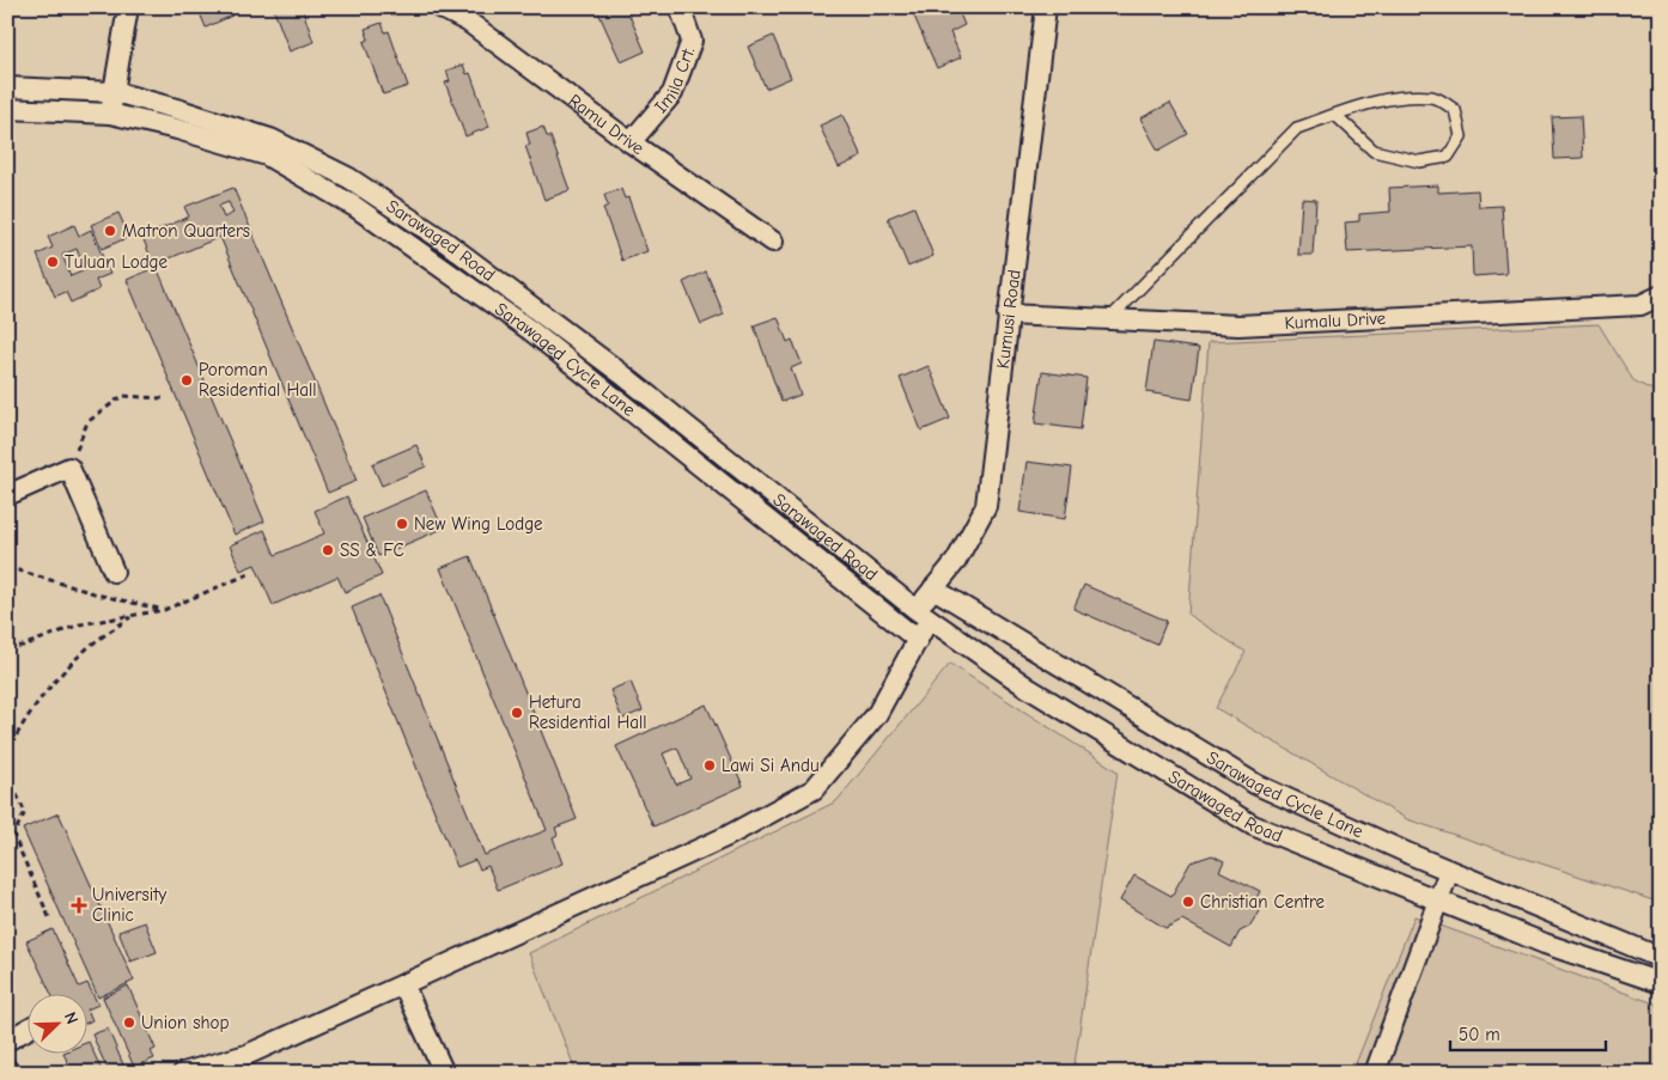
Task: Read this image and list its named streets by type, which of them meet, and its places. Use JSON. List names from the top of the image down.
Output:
{
  "streets": {
    "street": [
      "Imila Crt.",
      "Ramu Drive",
      "Sarawaged Road",
      "Kumusi Road",
      "Kumalu Drive",
      "Sarawaged Cycle Lane"
    ]
  },
  "crossings": [
    ["Imila Crt.", "Ramu Drive"],
    ["Sarawaged Road", "Kumusi Road"],
    ["Kumusi Road", "Kumalu Drive"],
    ["Kumusi Road", "Sarawaged Cycle Lane"]
  ],
  "places": {
    "other": [
      "Matron Quarters",
      "Tuluan Lodge",
      "Poroman Residential Hall",
      "New Wing Lodge",
      "SS & FC",
      "Hetura Residential Hall",
      "Lawi Si Andu",
      "Christian Centre",
      "Union shop"
    ],
    "health": ["University Clinic"]
  },
  "scale_bar": "50 m",
  "north": "top right"
}
